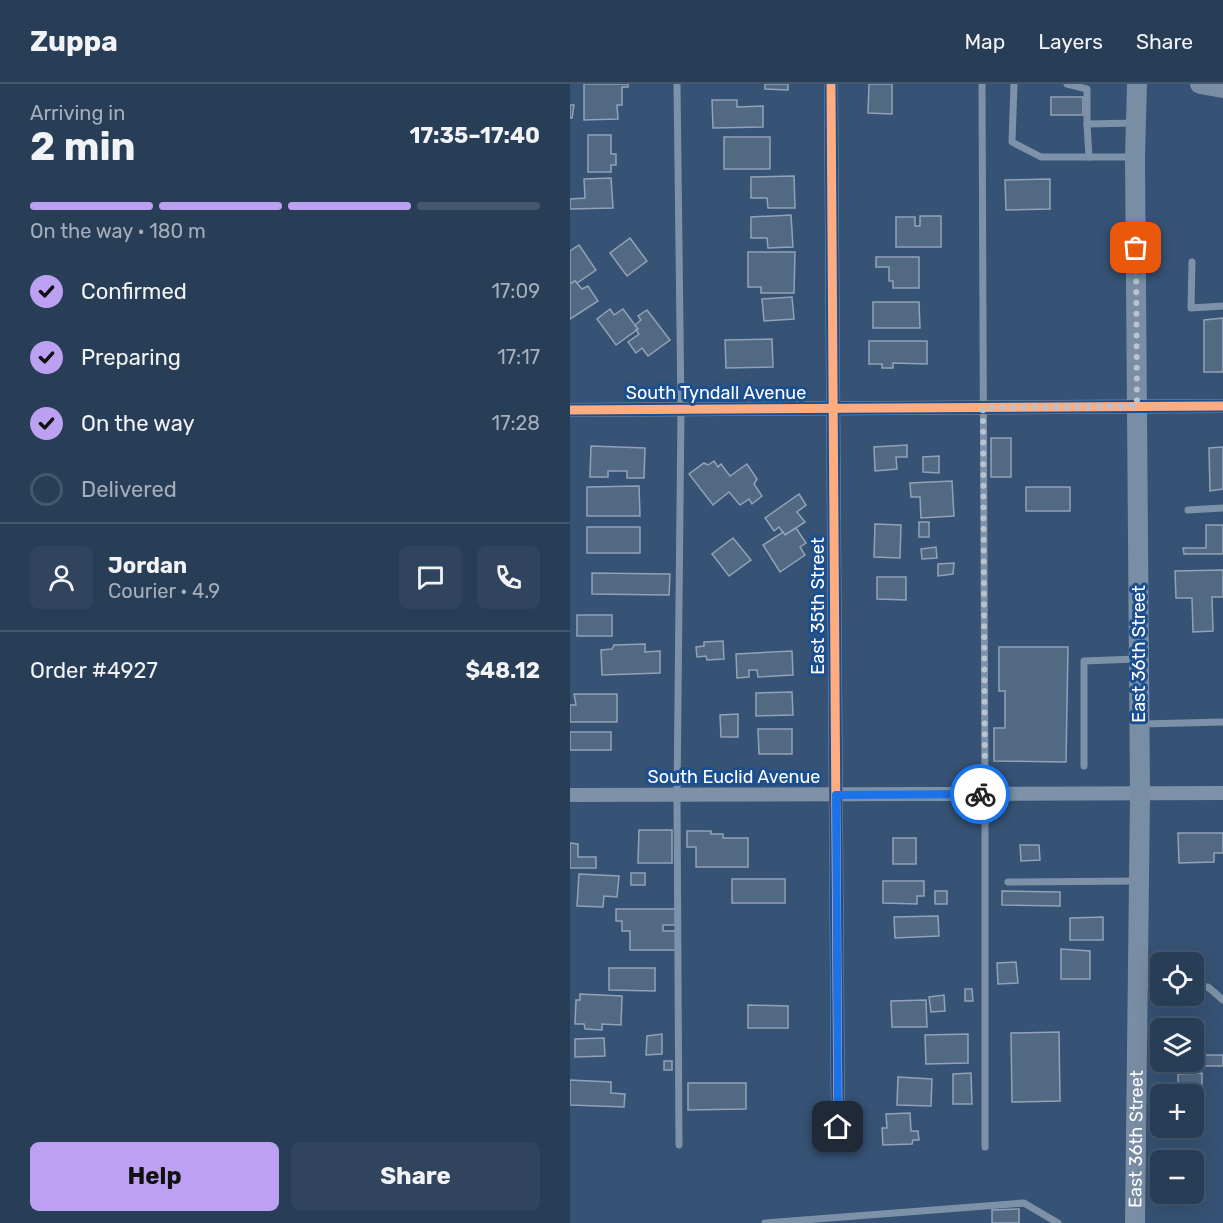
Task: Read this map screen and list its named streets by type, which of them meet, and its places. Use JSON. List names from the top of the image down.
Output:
{
  "streets": {
    "main road": ["East 36th Street"],
    "street": ["South Tyndall Avenue", "East 35th Street", "South Euclid Avenue"]
  },
  "crossings": [
    ["South Tyndall Avenue", "East 35th Street"],
    ["South Tyndall Avenue", "East 36th Street"],
    ["East 35th Street", "South Euclid Avenue"],
    ["East 36th Street", "South Euclid Avenue"]
  ],
  "page": {
    "header": "Zuppa",
    "nav": ["Map", "Layers", "Share"],
    "heading": ["2 min", "Arriving in", "17:35–17:40"],
    "panel": [
      "Jordan",
      "Courier · 4.9",
      "Order #4927",
      "$48.12"
    ],
    "bar": "On the way · 180 m",
    "list": [
      ["Confirmed", "17:09"],
      ["Preparing", "17:17"],
      ["On the way", "17:28"],
      "Delivered"
    ],
    "map_buttons": ["+", "−"],
    "buttons": ["Help", "Share"]
  }
}
